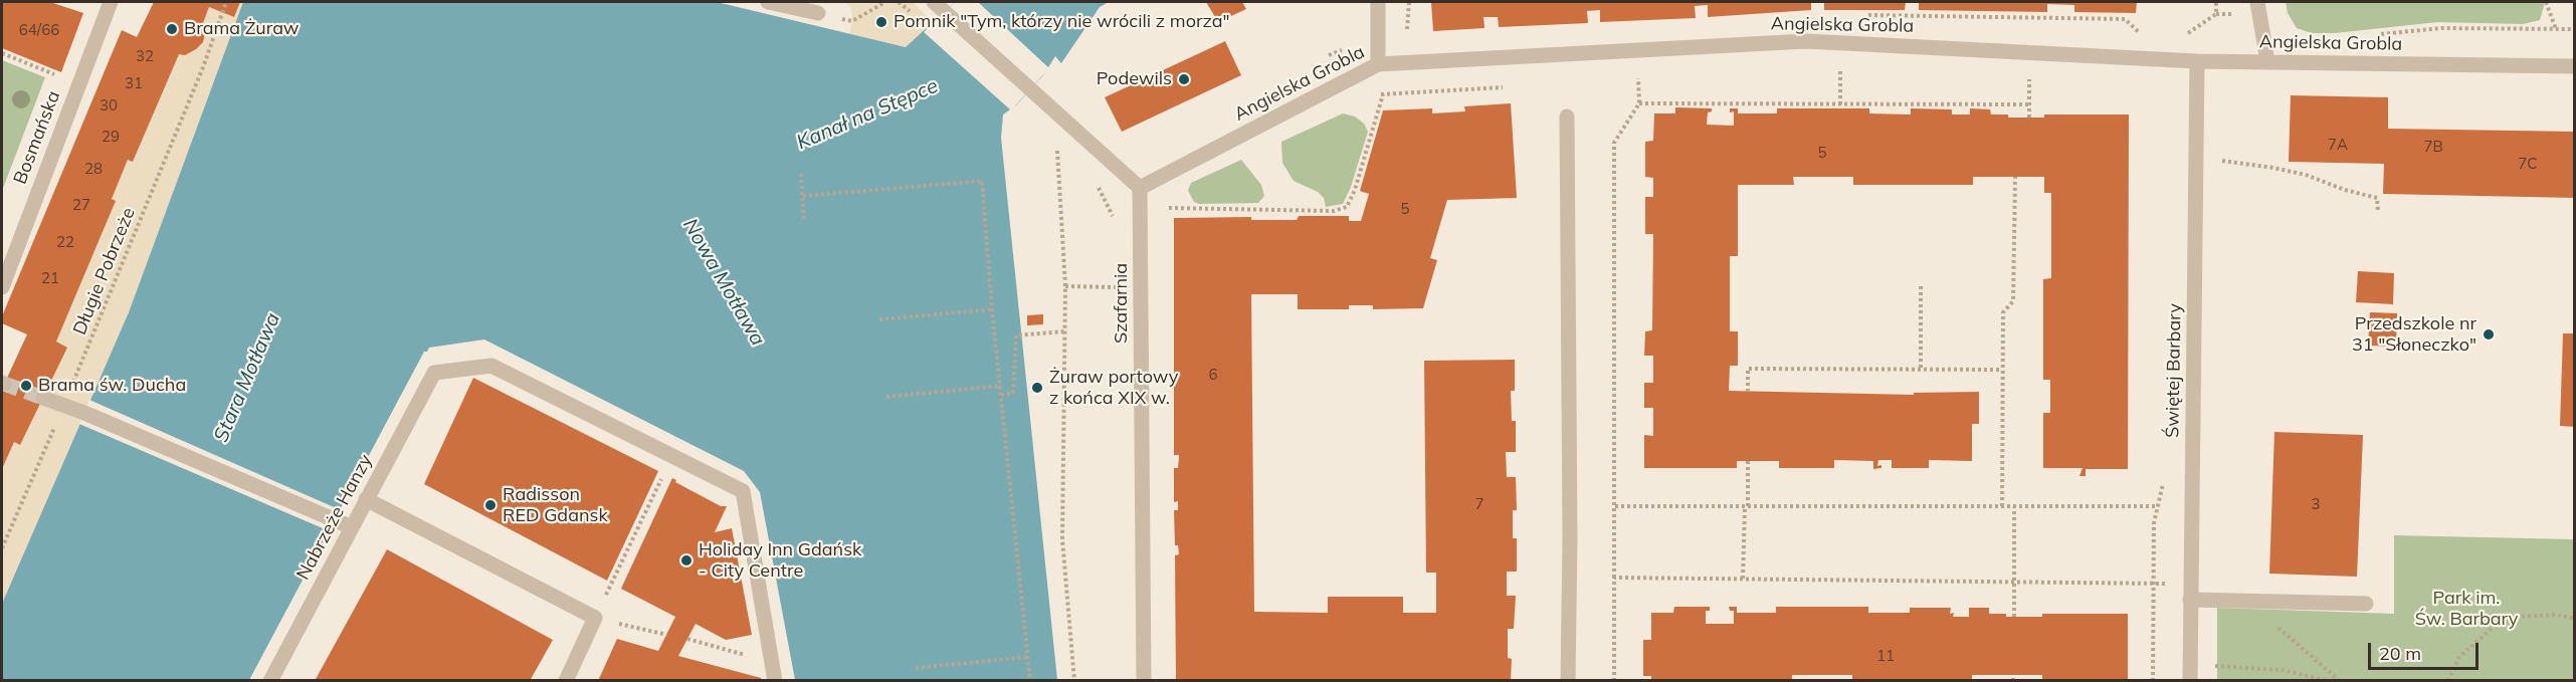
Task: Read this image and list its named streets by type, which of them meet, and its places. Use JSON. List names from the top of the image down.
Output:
{
  "streets": {
    "street": [
      "Angielska Grobla",
      "Bosmańska",
      "Szafarnia",
      "Świętej Barbary",
      "Nabrzeże Hanzy"
    ],
    "path": ["Długie Pobrzeże"]
  },
  "crossings": [
    ["Angielska Grobla", "Szafarnia"],
    ["Angielska Grobla", "Świętej Barbary"]
  ],
  "water": ["Kanał na Stępce", "Nowa Motława", "Stara Motława"],
  "parks": ["Park im. Św. Barbary"],
  "places": [
    "Pomnik \"Tym, którzy nie wrócili z morza\"",
    "Brama Żuraw",
    "Podewils",
    "Przedszkole nr 31 \"Słoneczko\"",
    "Brama św. Ducha",
    "Żuraw portowy z końca XIX w.",
    "Radisson RED Gdansk",
    "Holiday Inn Gdańsk - City Centre"
  ],
  "house_numbers": [
    "64/66",
    "32",
    "31",
    "30",
    "29",
    "7A",
    "7B",
    "5",
    "7C",
    "28",
    "27",
    "5",
    "22",
    "21",
    "6",
    "7",
    "3",
    "11"
  ],
  "scale_bar": "20 m"
}
